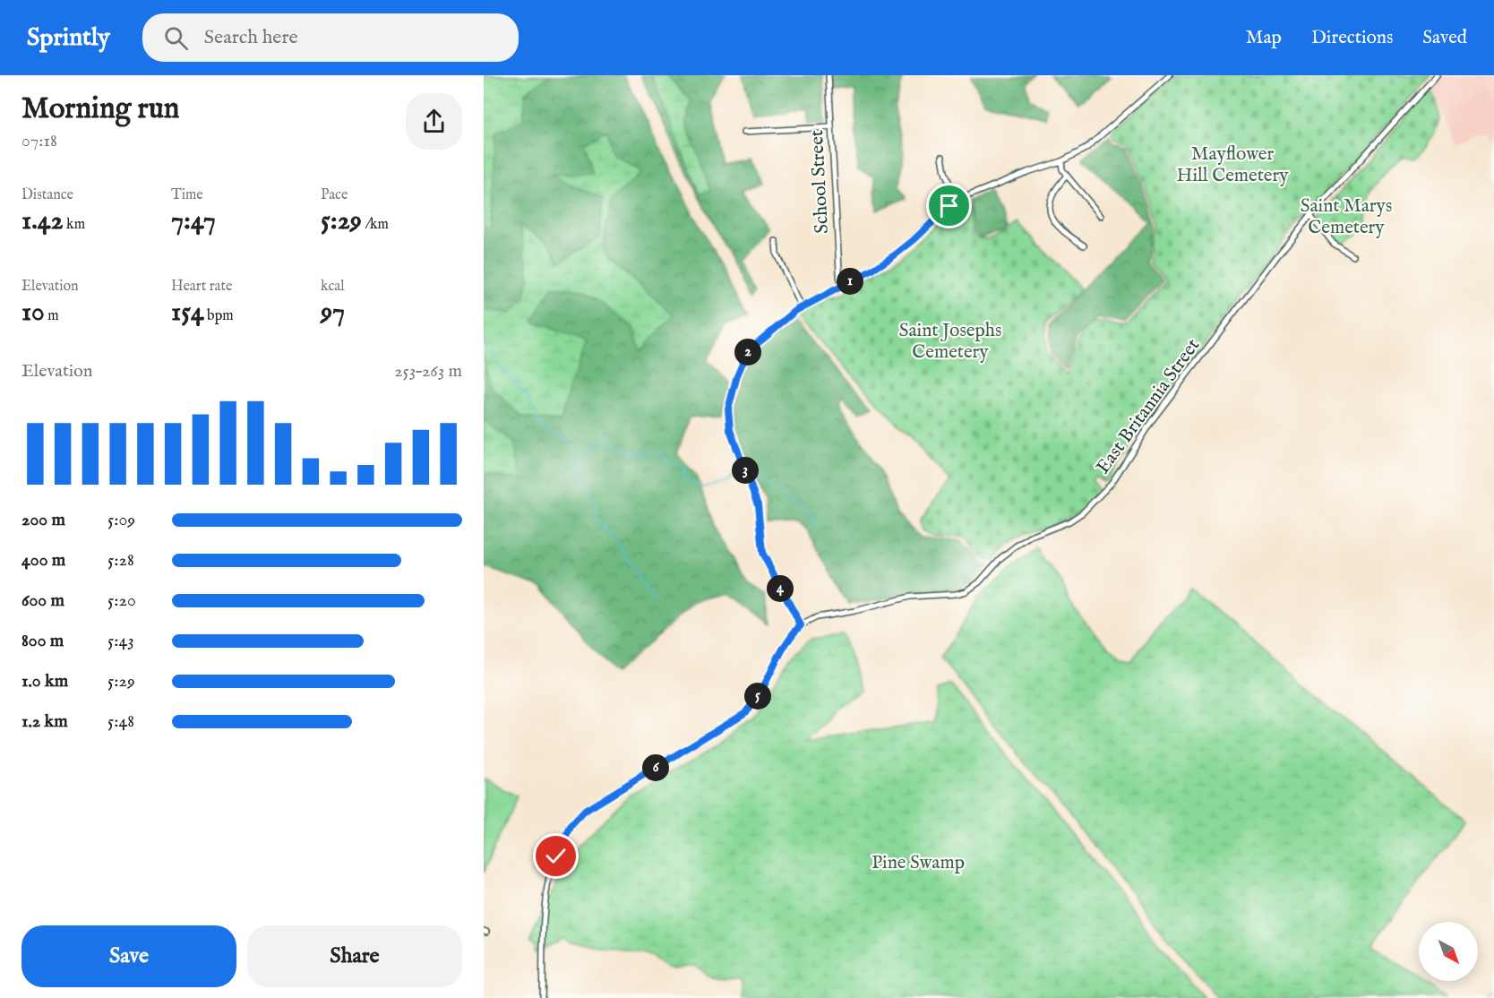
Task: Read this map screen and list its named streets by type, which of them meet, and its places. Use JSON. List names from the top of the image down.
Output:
{
  "streets": {
    "street": ["School Street", "East Britannia Street"]
  },
  "parks": [
    "Mayflower Hill Cemetery",
    "Saint Marys Cemetery",
    "Saint Josephs Cemetery",
    "Pine Swamp"
  ],
  "north": "bottom right",
  "page": {
    "header": "Sprintly",
    "search": "Search here",
    "nav": ["Map", "Directions", "Saved"],
    "heading": ["Morning run", "07:18"],
    "stats": [
      ["Distance", "1.42 km"],
      ["Time", "7:47"],
      ["Pace", "5:29 /km"],
      ["Elevation", "10 m"],
      ["Heart rate", "154 bpm"],
      ["kcal", "97"]
    ],
    "pins": [
      "1",
      "2",
      "3",
      "4",
      "5",
      "6"
    ],
    "chart": ["Elevation", "253–263 m"],
    "list": [
      {
        "name": "200 m",
        "note": "5:09"
      },
      {
        "name": "400 m",
        "note": "5:28"
      },
      {
        "name": "600 m",
        "note": "5:20"
      },
      {
        "name": "800 m",
        "note": "5:43"
      },
      {
        "name": "1.0 km",
        "note": "5:29"
      },
      {
        "name": "1.2 km",
        "note": "5:48"
      }
    ],
    "buttons": ["Save", "Share"]
  }
}
